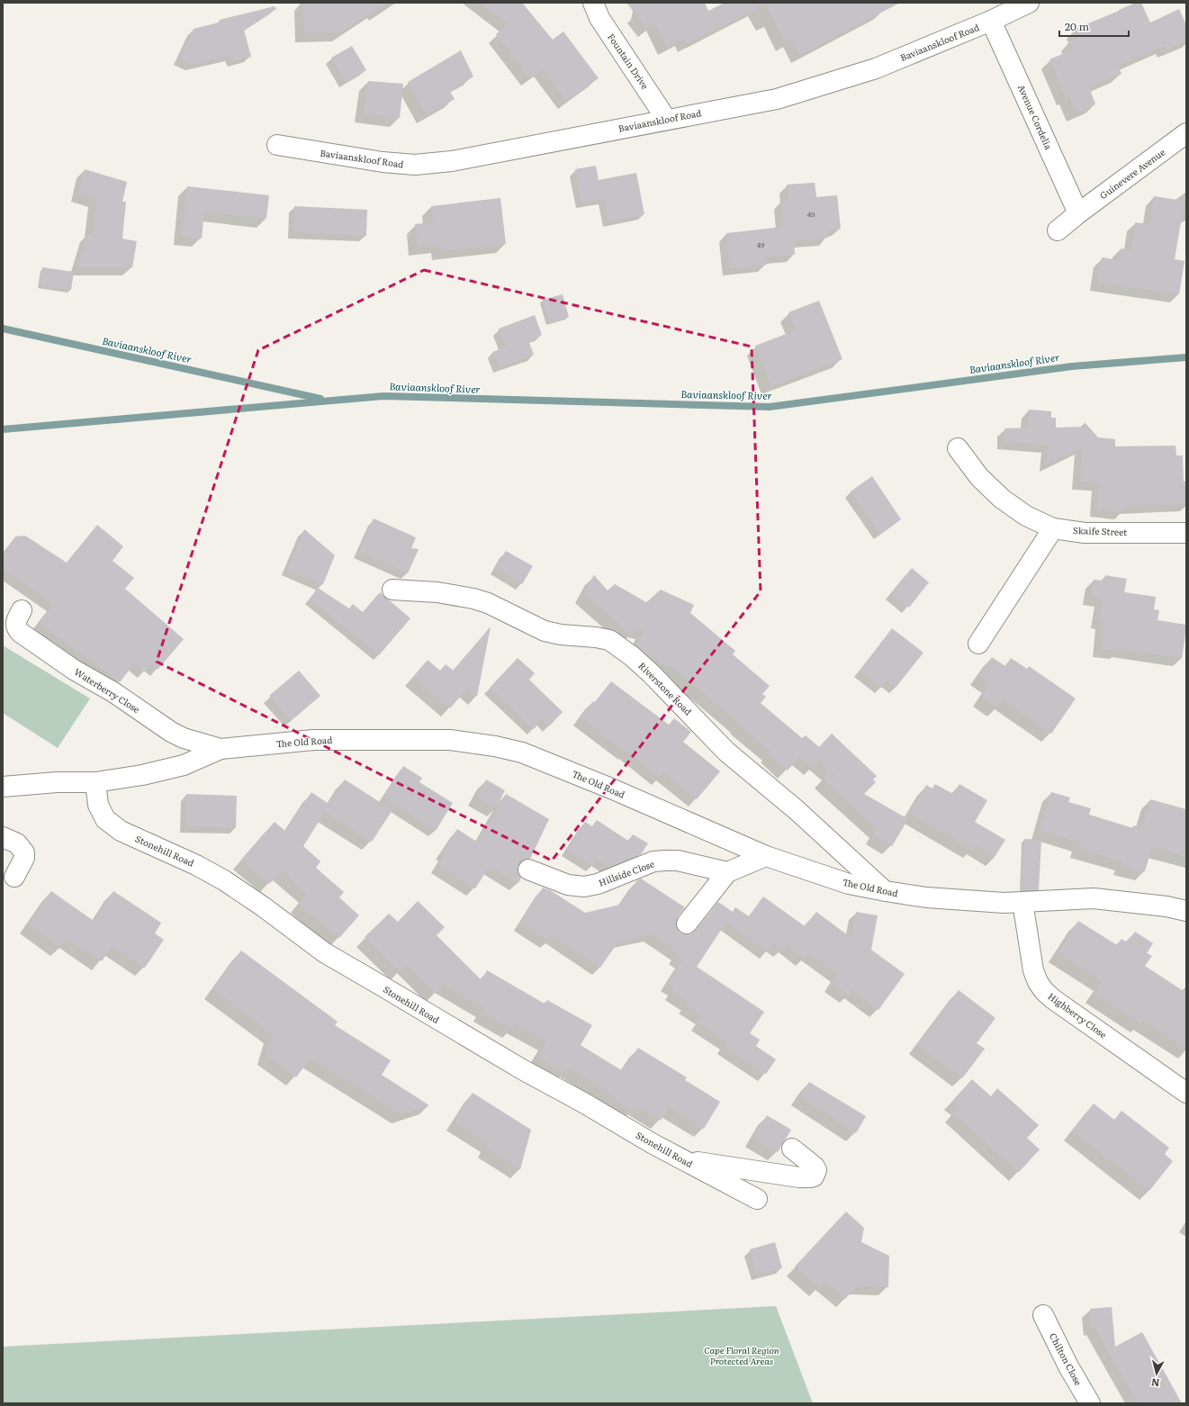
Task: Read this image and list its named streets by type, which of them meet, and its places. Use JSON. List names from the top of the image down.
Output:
{
  "streets": {
    "street": [
      "Baviaanskloof Road",
      "Fountain Drive",
      "Avenue Cordelia",
      "Guinevere Avenue",
      "Skaife Street",
      "Riverstone Road",
      "Waterberry Close",
      "The Old Road",
      "Stonehill Road",
      "Hillside Close",
      "Highberry Close",
      "Chilton Close"
    ]
  },
  "crossings": [
    ["Baviaanskloof Road", "Fountain Drive"],
    ["Baviaanskloof Road", "Avenue Cordelia"],
    ["Avenue Cordelia", "Guinevere Avenue"],
    ["Riverstone Road", "The Old Road"],
    ["Waterberry Close", "The Old Road"],
    ["The Old Road", "Stonehill Road"],
    ["The Old Road", "Highberry Close"]
  ],
  "water": ["Baviaanskloof River"],
  "parks": ["Cape Floral Region Protected Areas"],
  "house_numbers": ["49", "49"],
  "scale_bar": "20 m",
  "north": "bottom"
}
